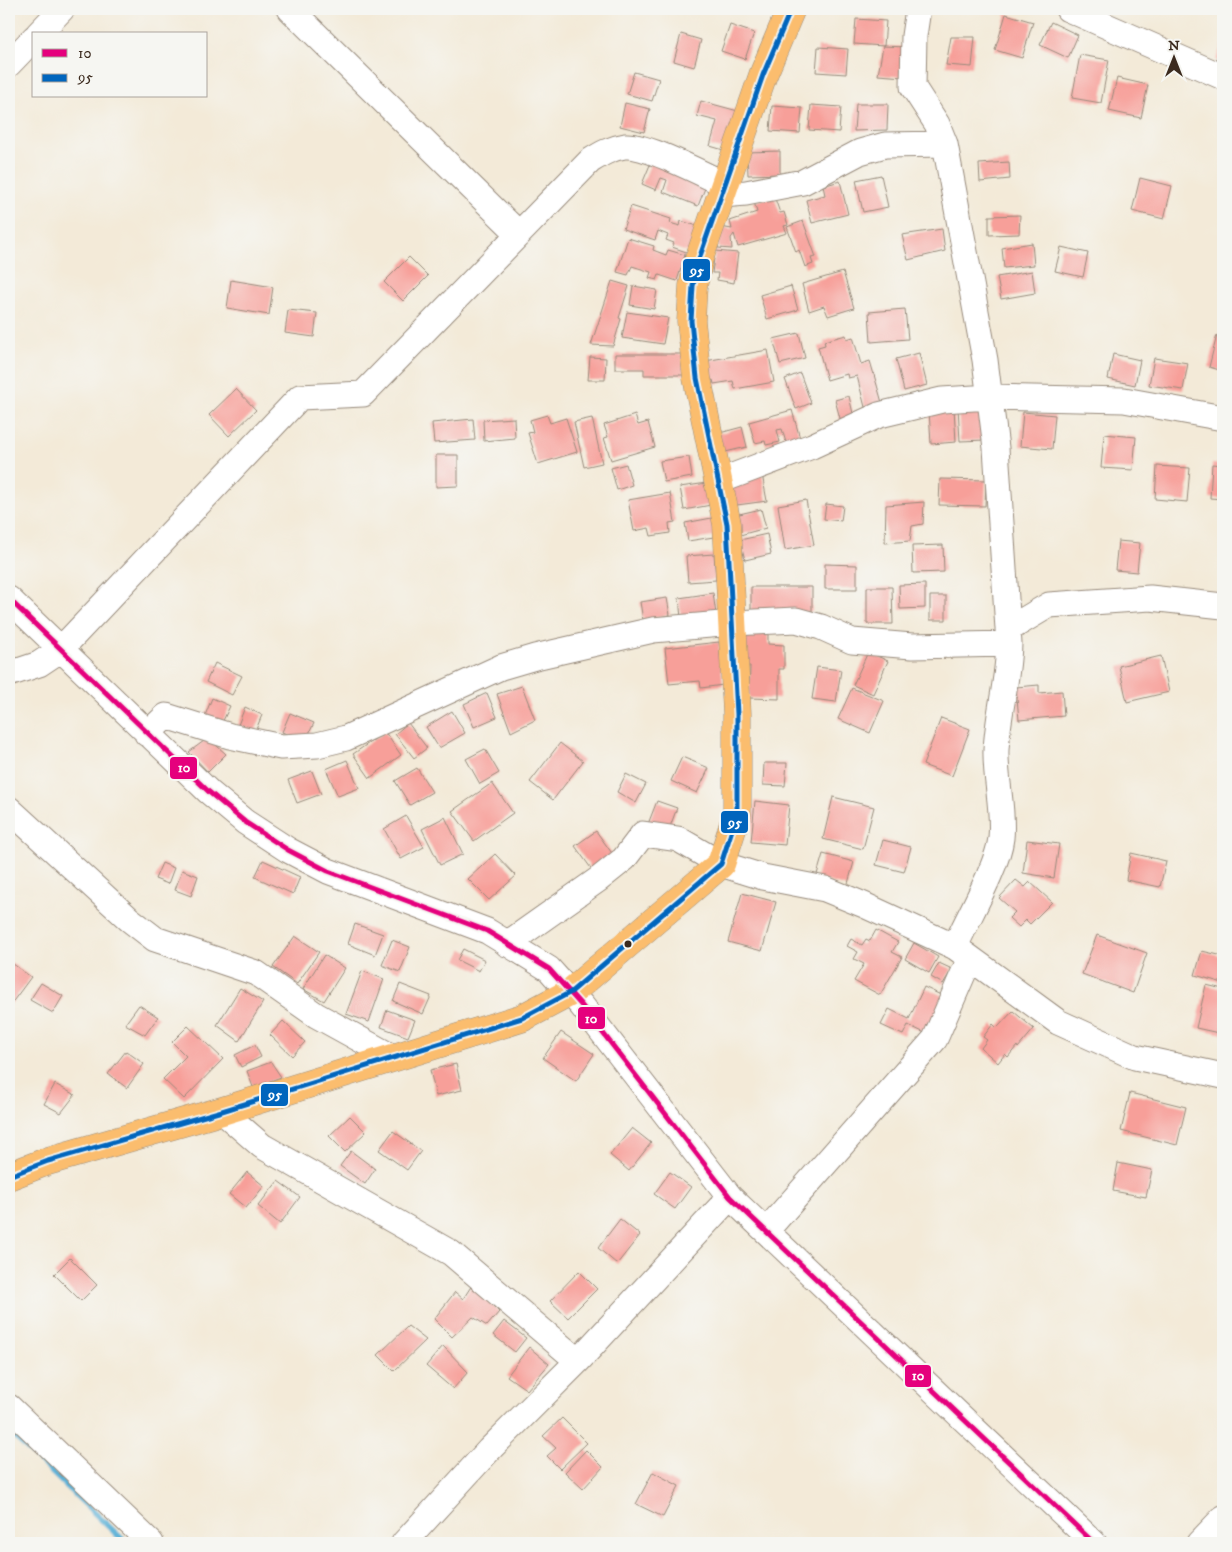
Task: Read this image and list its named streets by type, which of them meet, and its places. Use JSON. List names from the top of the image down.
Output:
{
  "lines": ["transit line 95", "transit line 10"],
  "legend": ["10", "95"],
  "north": "top"
}
